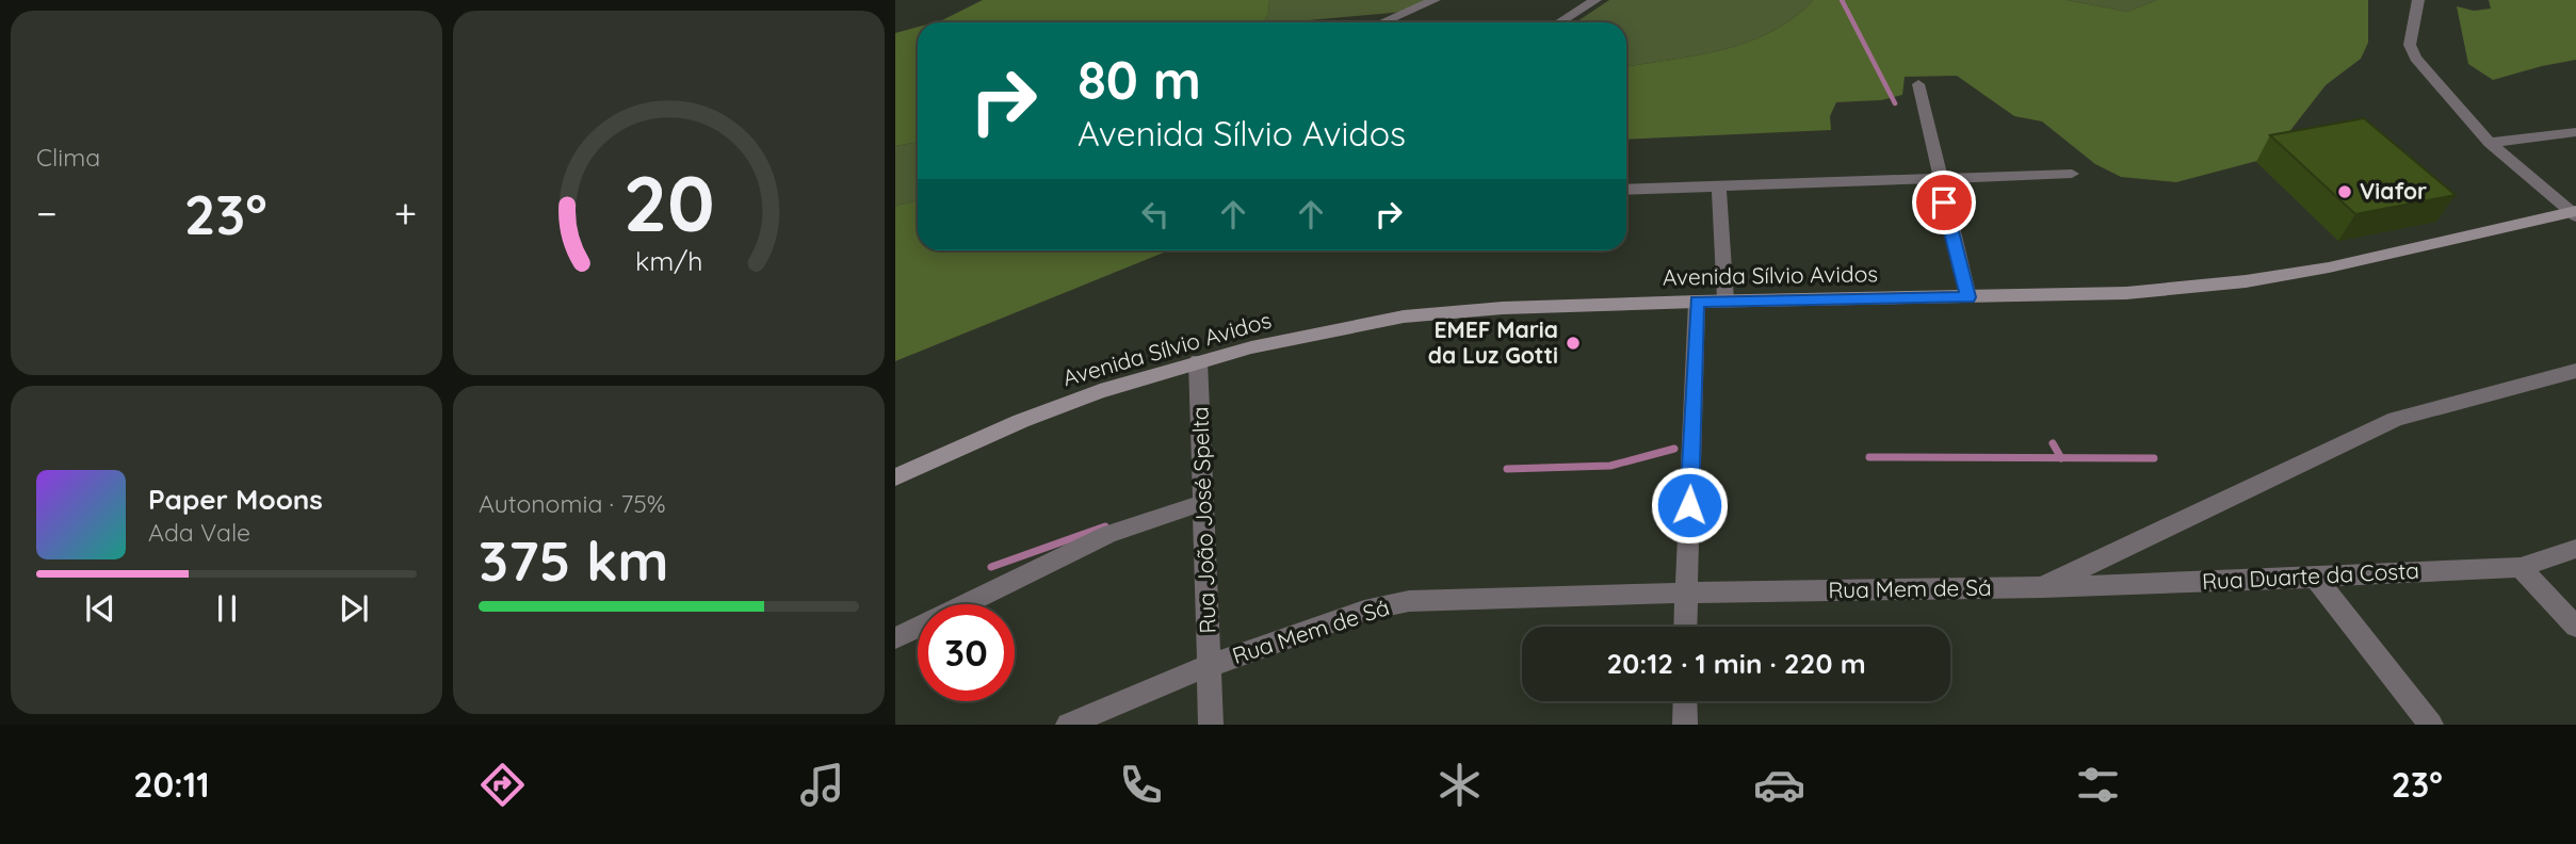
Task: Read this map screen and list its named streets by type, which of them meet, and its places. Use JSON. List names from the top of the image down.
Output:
{
  "streets": {
    "main road": ["Avenida Sílvio Avidos"],
    "street": ["Rua João José Spelta", "Rua Duarte da Costa", "Rua Mem de Sá"]
  },
  "crossings": [
    ["Avenida Sílvio Avidos", "Rua João José Spelta"],
    ["Rua João José Spelta", "Rua Mem de Sá"],
    ["Rua Duarte da Costa", "Rua Mem de Sá"]
  ],
  "places": ["Viafor", "EMEF Maria da Luz Gotti"],
  "page": {
    "tile": [
      "Clima",
      ["Autonomia · 75%", "375 km"]
    ],
    "turn": ["80 m", "Avenida Sílvio Avidos"],
    "heat": ["−", "23°", "+"],
    "song": ["Paper Moons", "Ada Vale"],
    "limit": "30",
    "trip": "20:12 · 1 min · 220 m",
    "tabs": ["20:11", "23°"],
    "gauge": ["20", "km/h"]
  }
}
